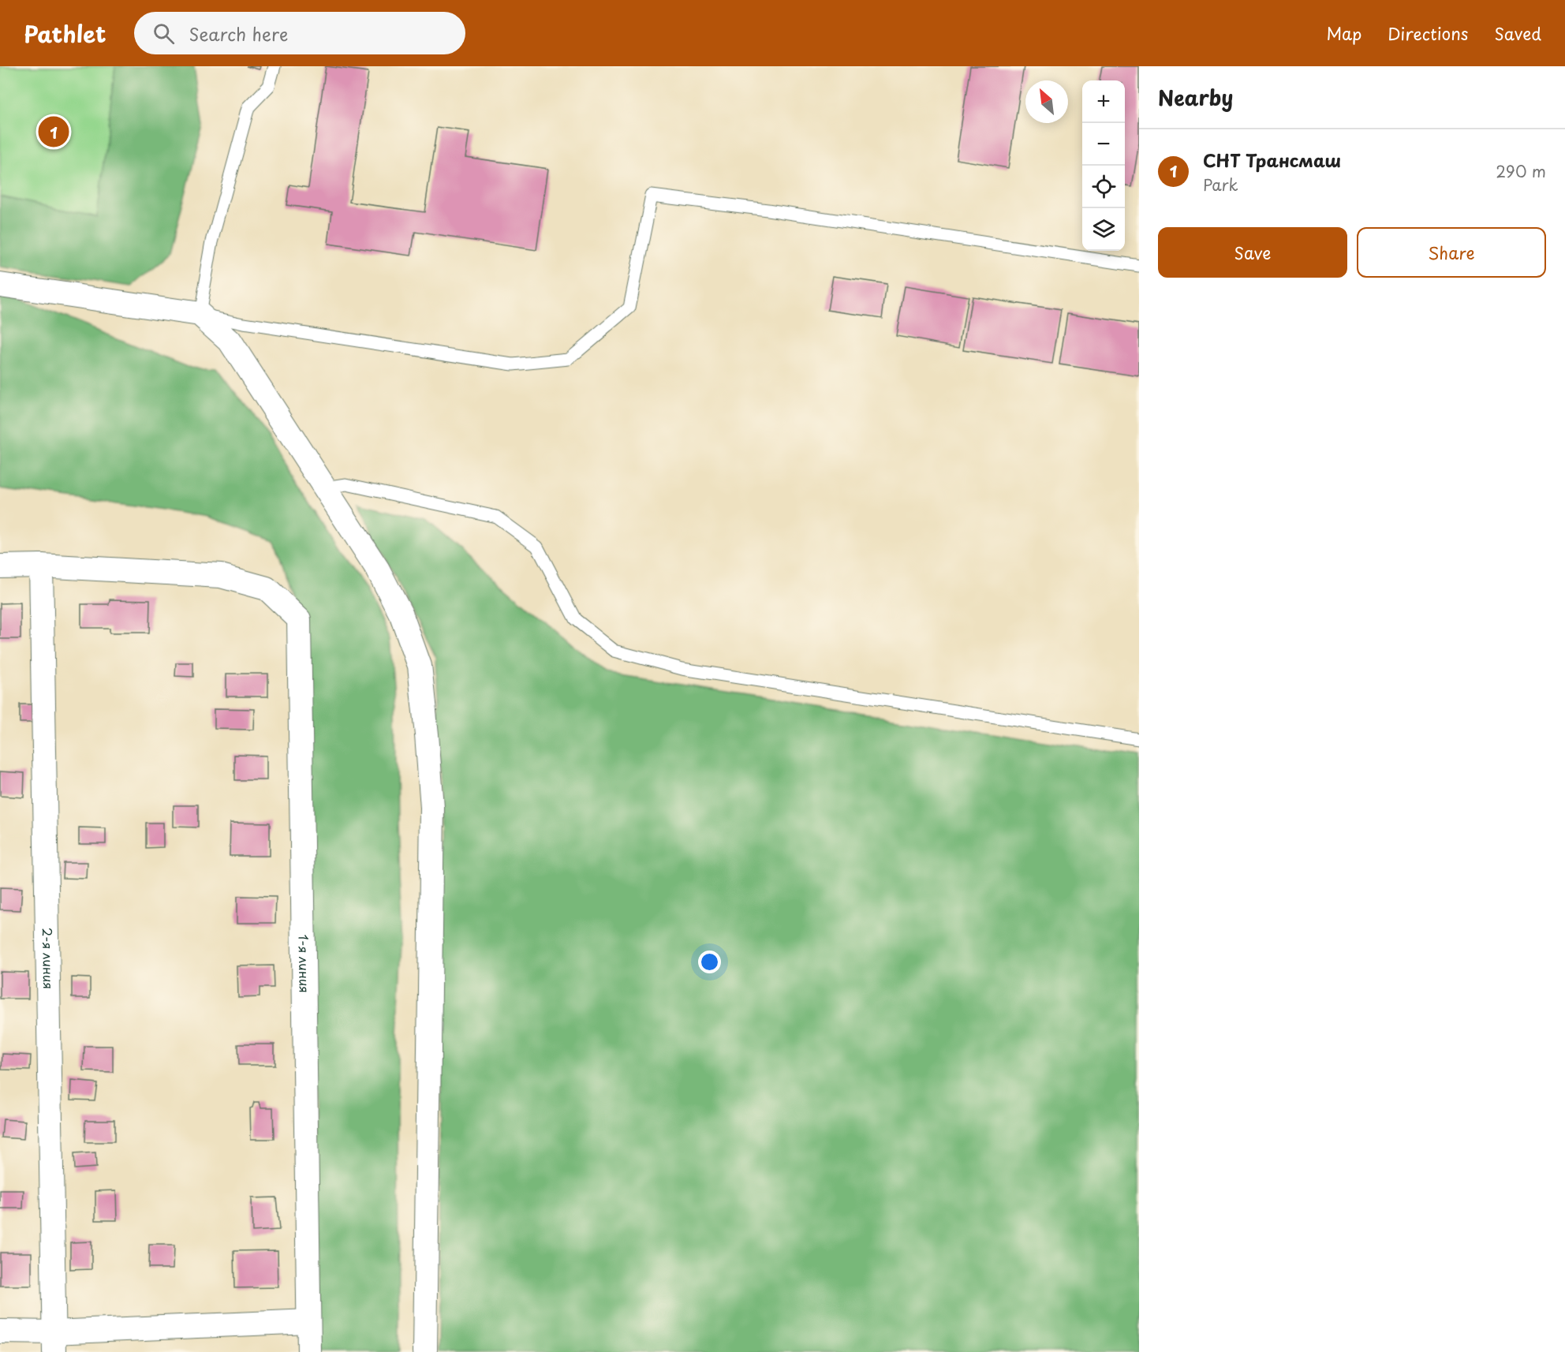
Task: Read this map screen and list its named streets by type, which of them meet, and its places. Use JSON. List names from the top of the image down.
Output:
{
  "streets": {
    "street": ["2-я линия", "1-я линия"]
  },
  "crossings": [
    ["2-я линия", "1-я линия"]
  ],
  "north": "top left",
  "page": {
    "header": "Pathlet",
    "search": "Search here",
    "nav": ["Map", "Directions", "Saved"],
    "heading": "Nearby",
    "map_buttons": ["+", "−"],
    "pins": "1",
    "list": [
      {
        "mark": "1",
        "name": "СНТ Трансмаш",
        "note": "Park",
        "value": "290 m"
      }
    ],
    "buttons": ["Save", "Share"]
  }
}
